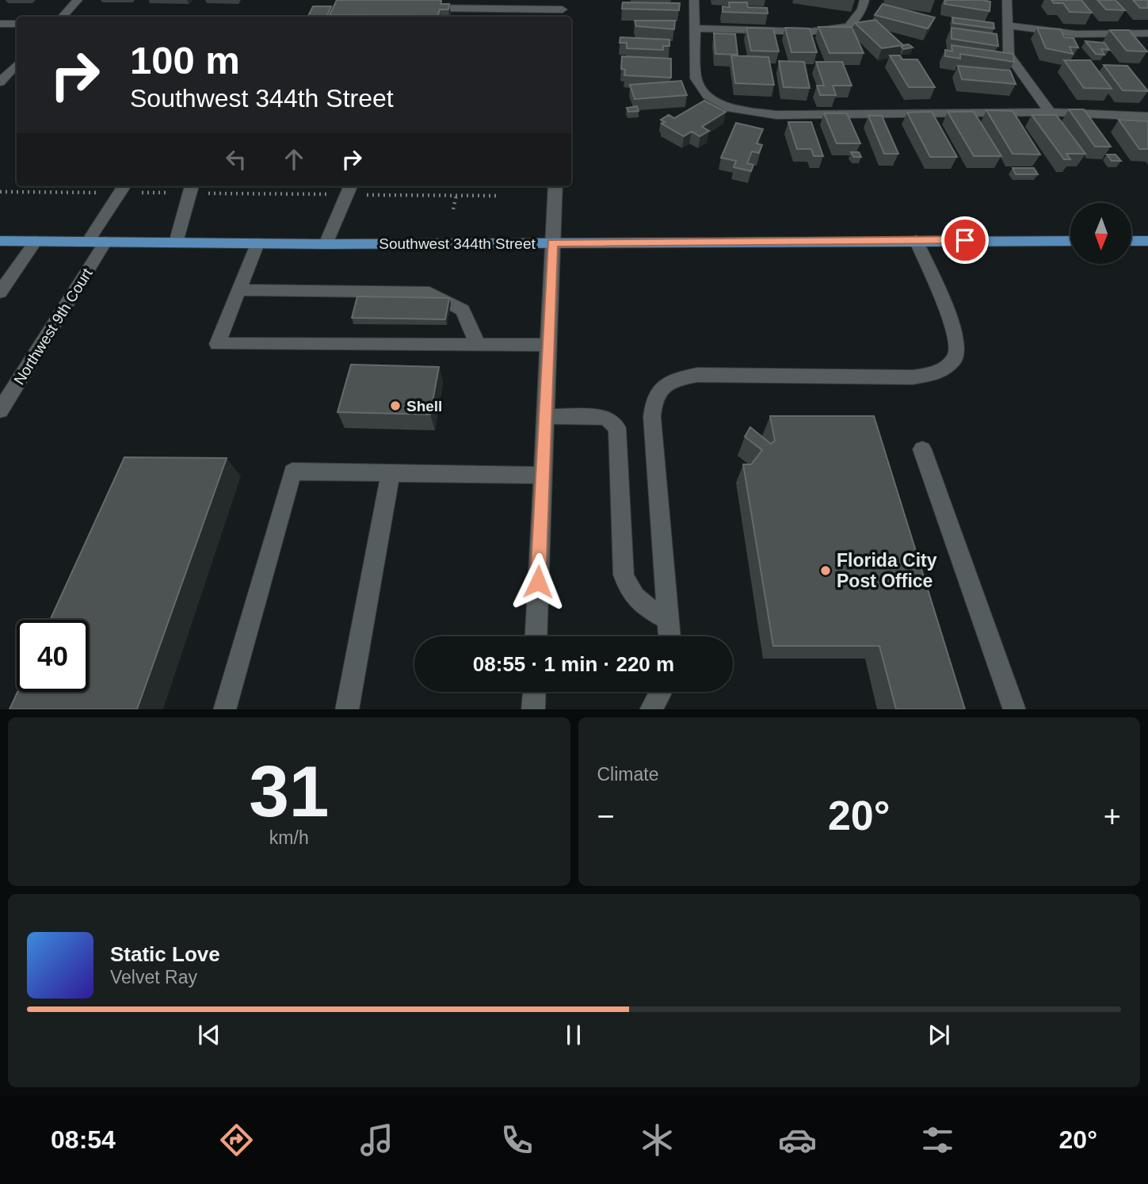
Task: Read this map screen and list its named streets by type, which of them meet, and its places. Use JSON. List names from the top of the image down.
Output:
{
  "streets": {
    "main road": ["Southwest 344th Street"],
    "street": ["Northwest 9th Court"]
  },
  "crossings": [
    ["Southwest 344th Street", "Northwest 9th Court"]
  ],
  "places": ["Shell", "Florida City Post Office"],
  "north": "bottom",
  "page": {
    "turn": ["100 m", "Southwest 344th Street"],
    "limit": "40",
    "trip": "08:55 · 1 min · 220 m",
    "tile": [
      ["31", "km/h"],
      "Climate"
    ],
    "heat": ["−", "20°", "+"],
    "song": ["Static Love", "Velvet Ray"],
    "tabs": ["08:54", "20°"]
  }
}
